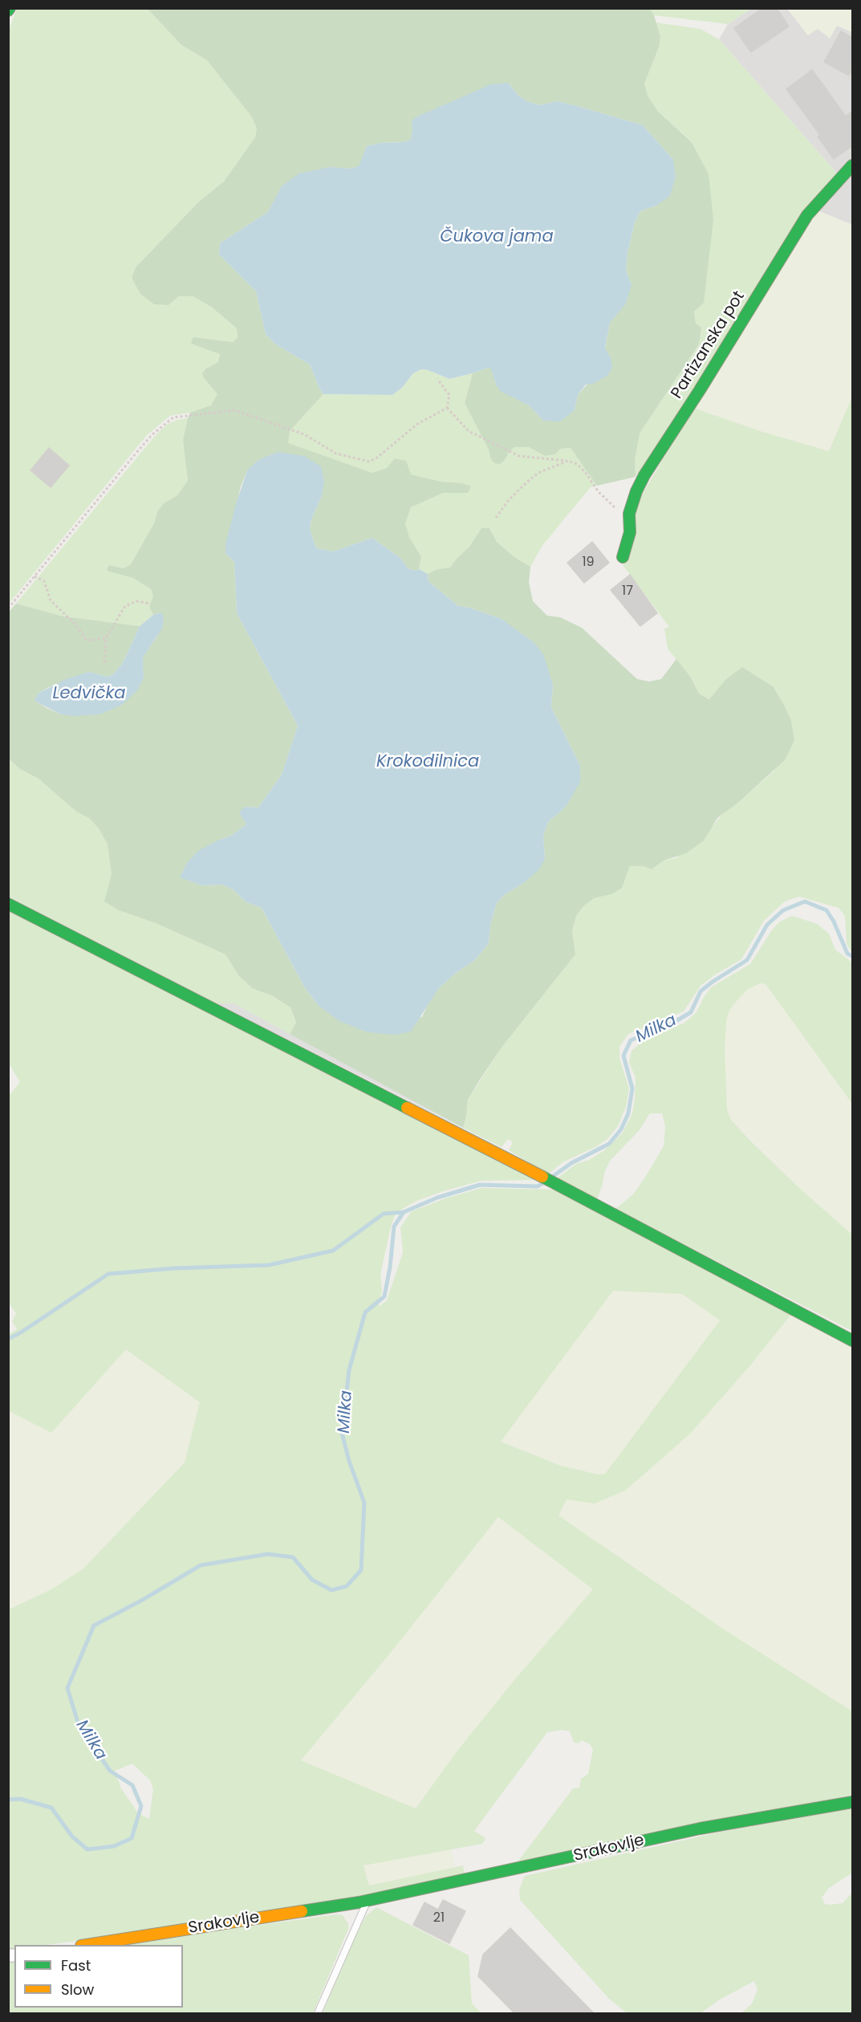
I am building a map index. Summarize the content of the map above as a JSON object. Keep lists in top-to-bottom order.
{
  "streets": {
    "street": ["Partizanska pot", "Srakovlje"]
  },
  "water": [
    "Čukova jama",
    "Ledvička",
    "Krokodilnica",
    "Milka"
  ],
  "house_numbers": ["19", "17", "21"],
  "legend": ["Fast", "Slow"]
}
